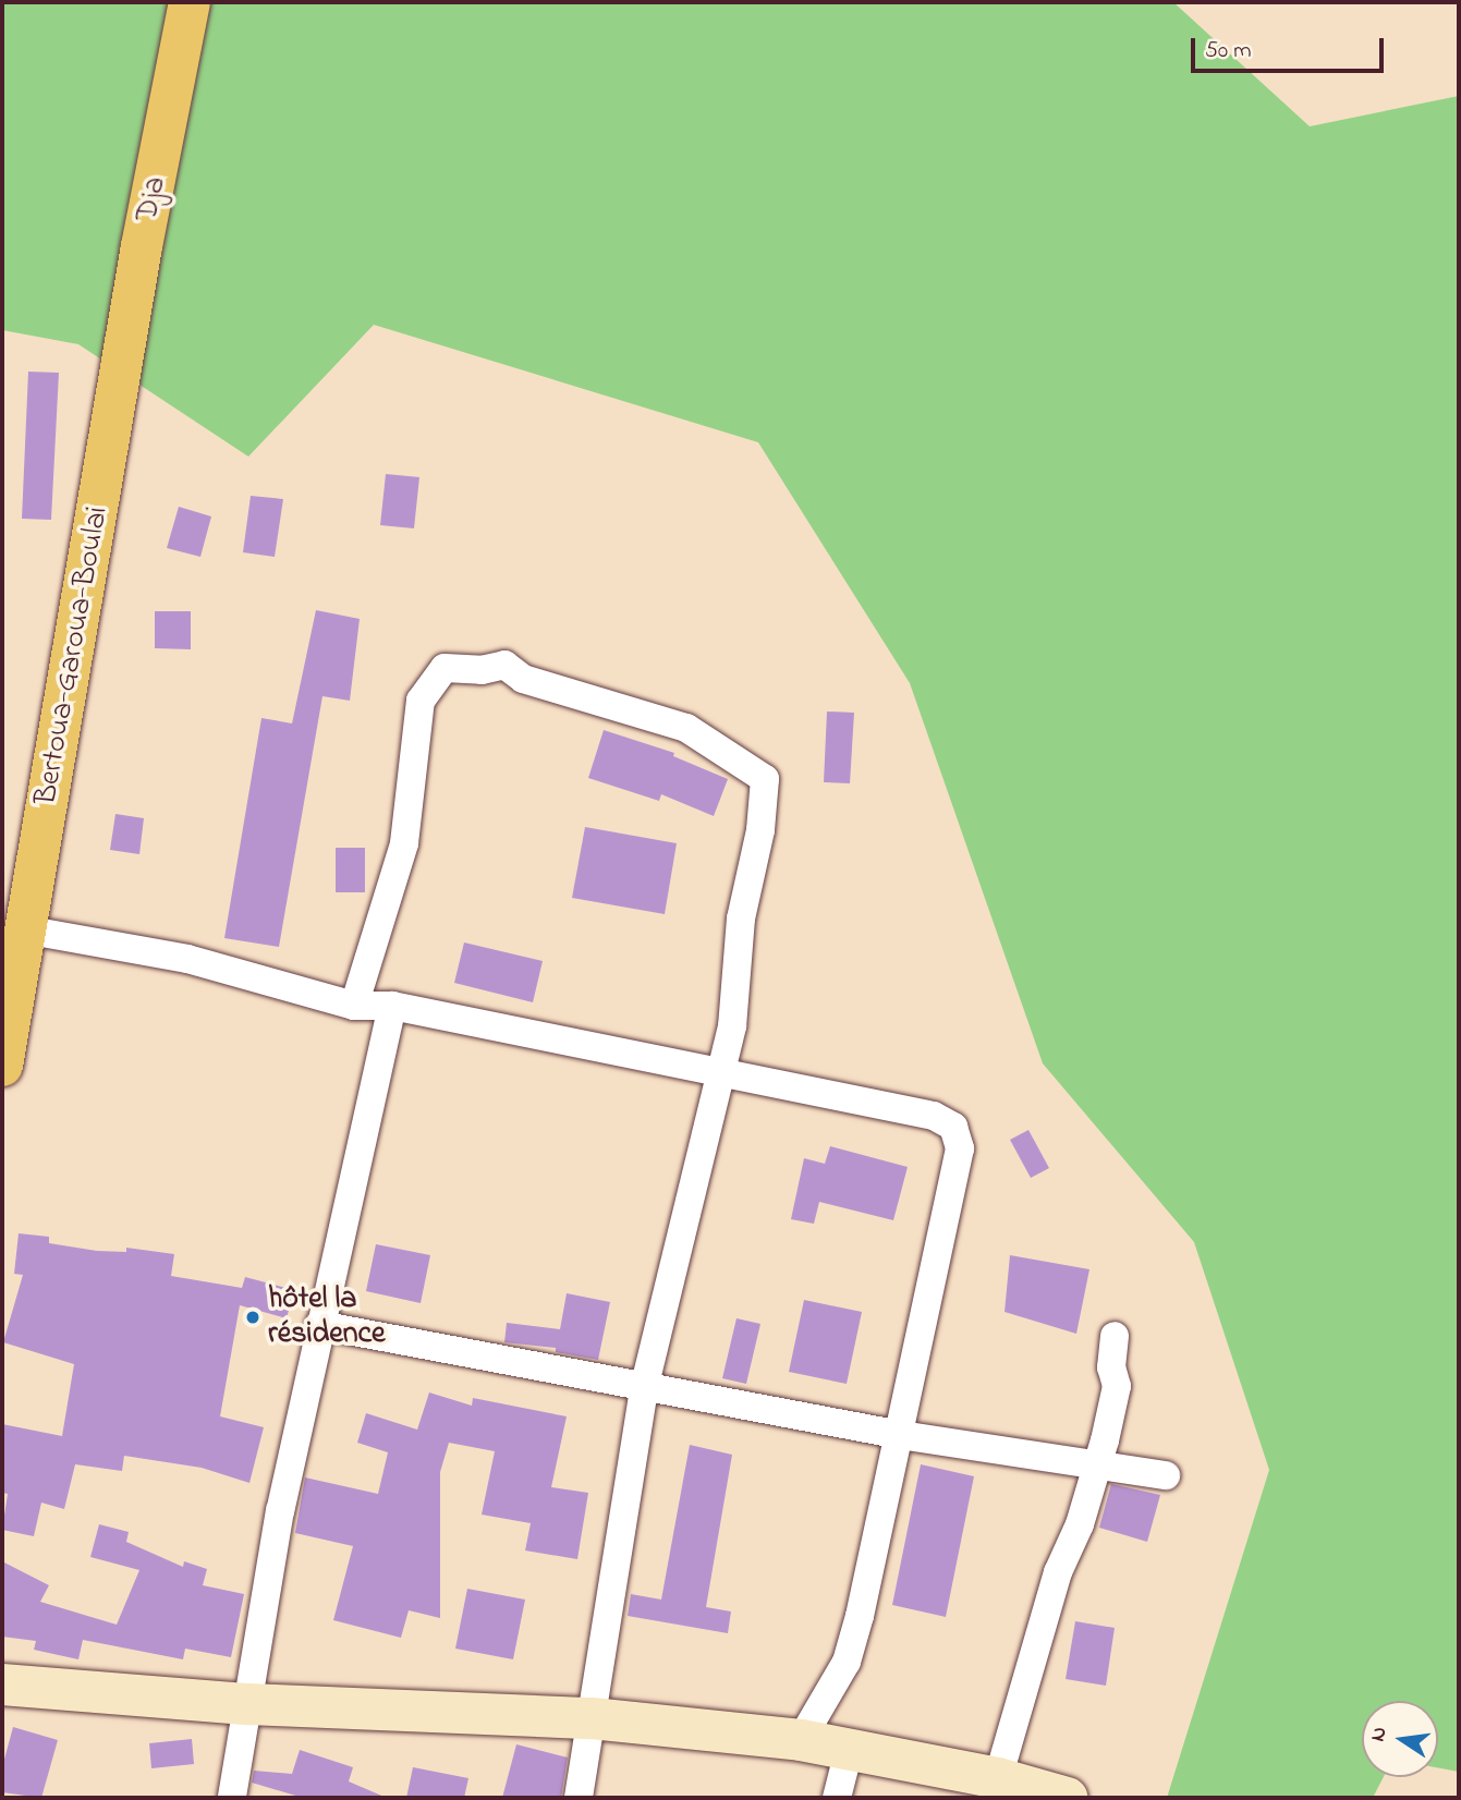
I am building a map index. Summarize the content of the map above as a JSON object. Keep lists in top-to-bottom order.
{
  "streets": {
    "highway": ["Dja", "Bertoua-Garoua-Boulai"]
  },
  "crossings": [
    ["Dja", "Bertoua-Garoua-Boulai"]
  ],
  "places": ["hôtel la résidence"],
  "scale_bar": "50 m",
  "north": "left"
}
